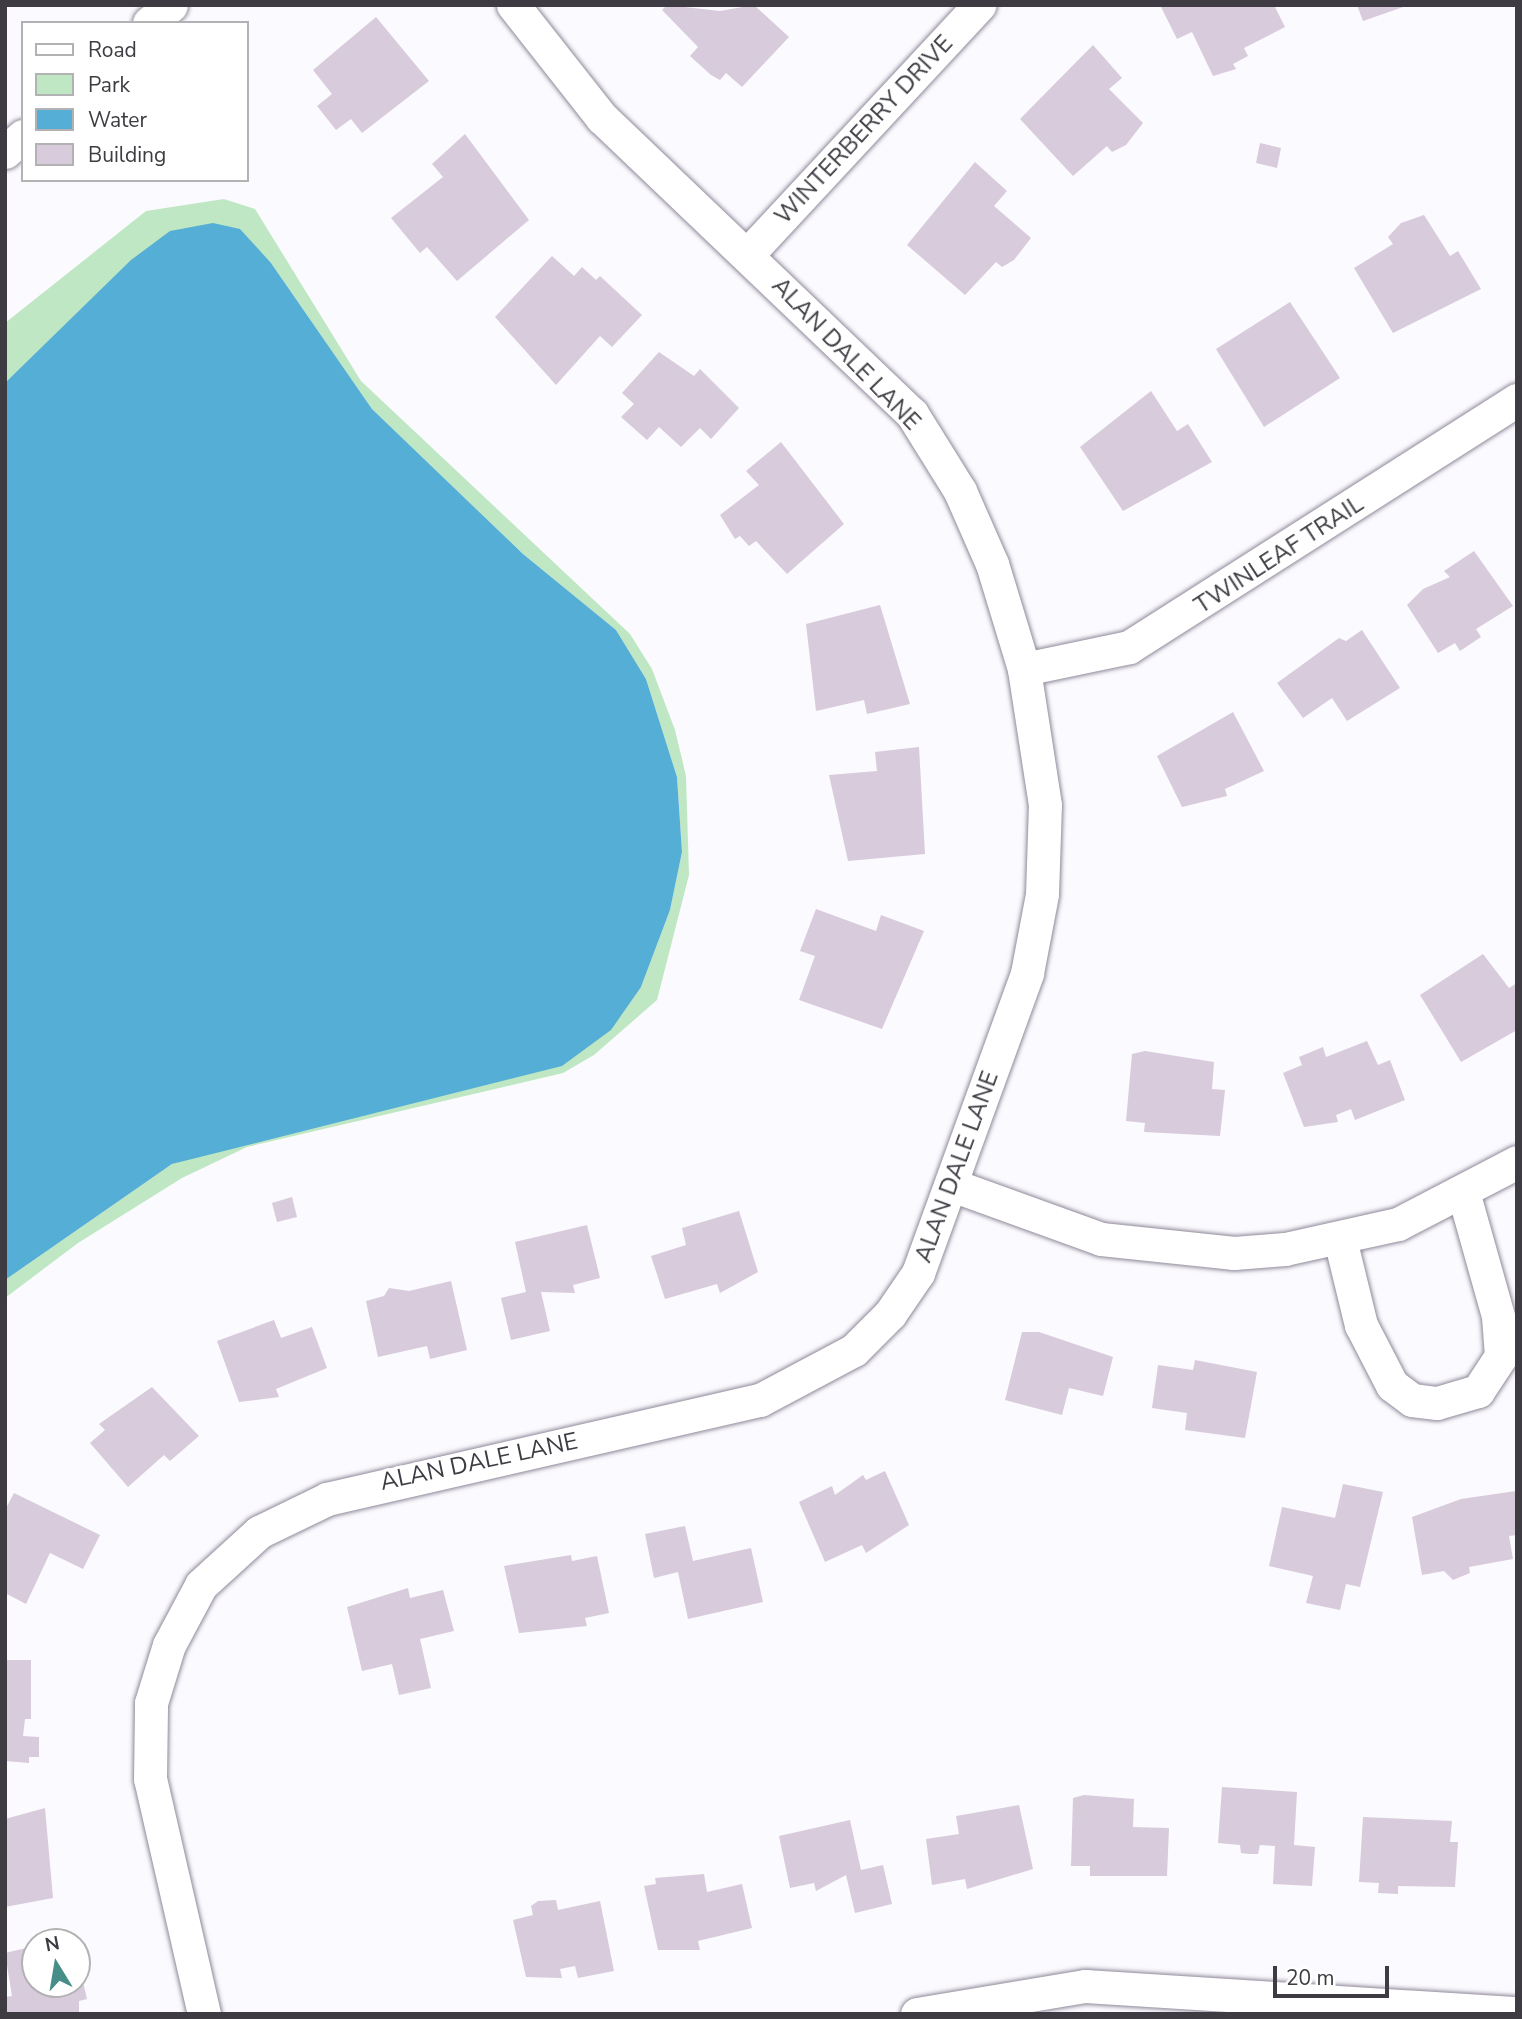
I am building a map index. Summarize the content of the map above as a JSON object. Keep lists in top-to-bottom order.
{
  "streets": {
    "street": ["WINTERBERRY DRIVE", "ALAN DALE LANE", "TWINLEAF TRAIL"]
  },
  "crossings": [
    ["WINTERBERRY DRIVE", "ALAN DALE LANE"],
    ["ALAN DALE LANE", "TWINLEAF TRAIL"]
  ],
  "legend": [
    "Road",
    "Park",
    "Water",
    "Building"
  ],
  "scale_bar": "20 m",
  "north": "top"
}
